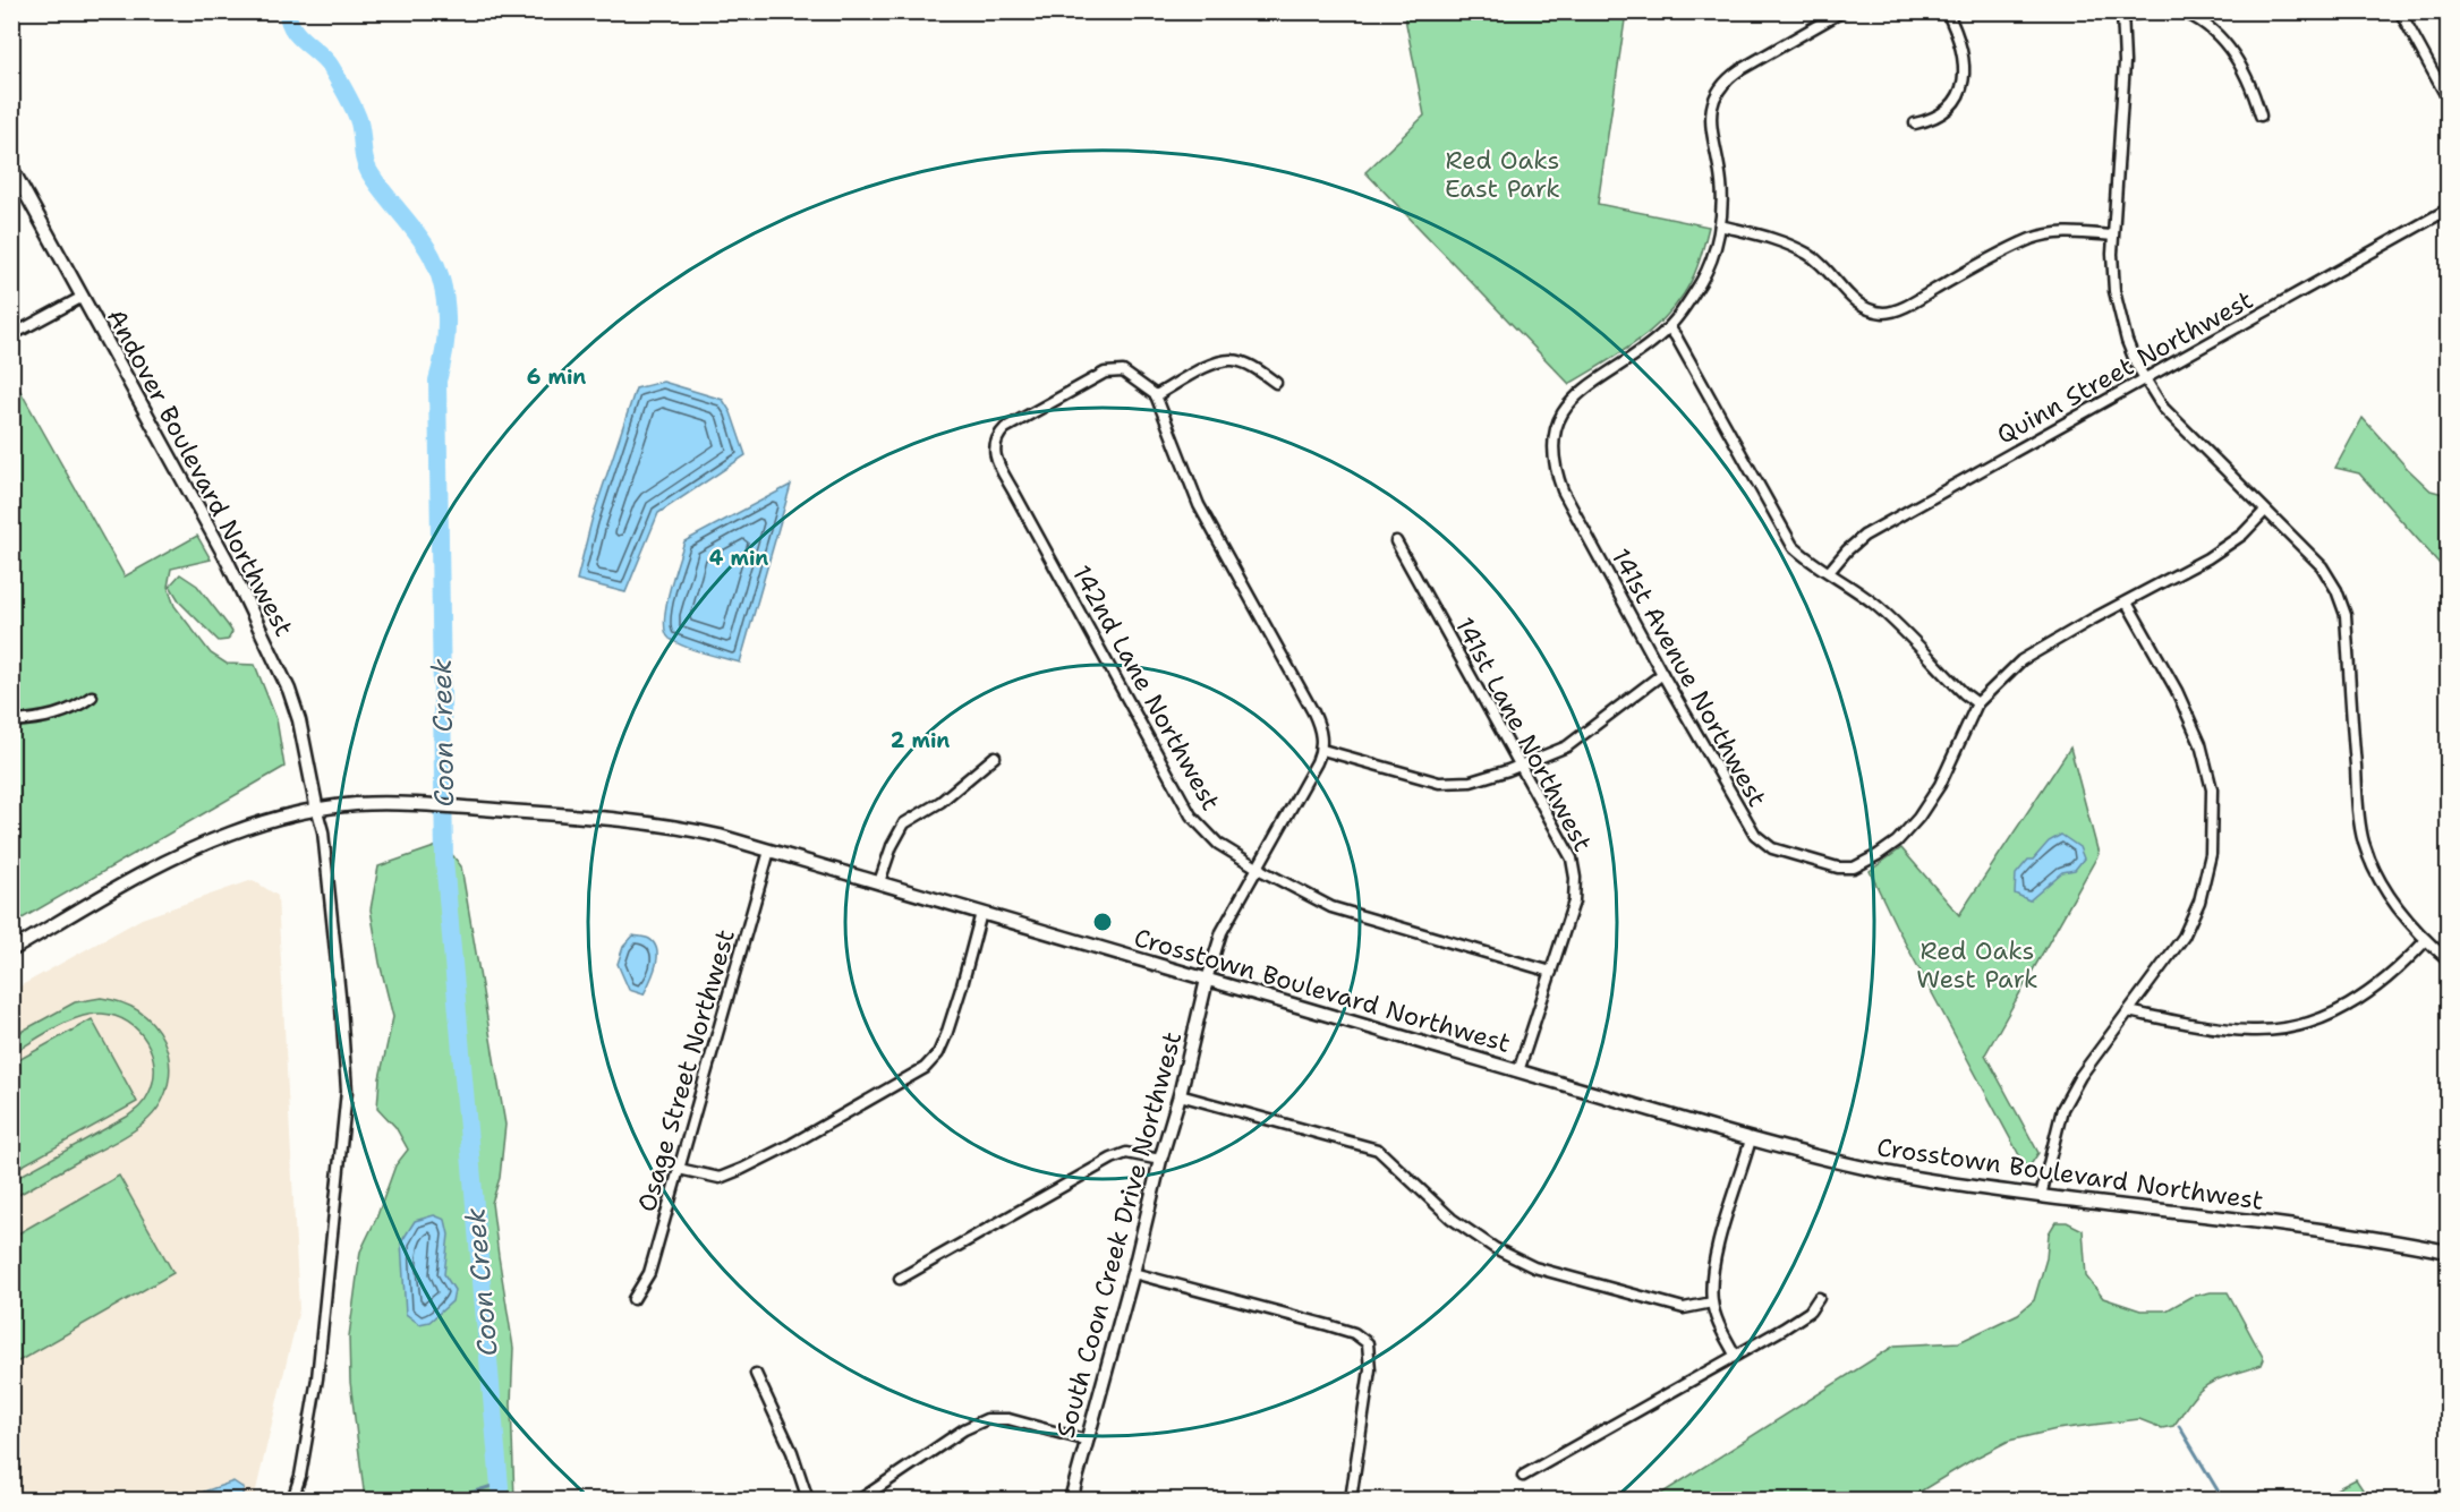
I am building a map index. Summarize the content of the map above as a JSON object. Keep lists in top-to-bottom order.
{
  "streets": {
    "street": [
      "Quinn Street Northwest",
      "Andover Boulevard Northwest",
      "141st Avenue Northwest",
      "142nd Lane Northwest",
      "141st Lane Northwest",
      "Crosstown Boulevard Northwest",
      "Osage Street Northwest",
      "South Coon Creek Drive Northwest"
    ]
  },
  "crossings": [
    ["Andover Boulevard Northwest", "Crosstown Boulevard Northwest"],
    ["142nd Lane Northwest", "141st Lane Northwest"],
    ["141st Lane Northwest", "Crosstown Boulevard Northwest"],
    ["Crosstown Boulevard Northwest", "Osage Street Northwest"],
    ["Crosstown Boulevard Northwest", "South Coon Creek Drive Northwest"]
  ],
  "water": ["Coon Creek"],
  "parks": ["Red Oaks East Park", "Red Oaks West Park"],
  "rings": ["6 min", "4 min", "2 min"]
}
